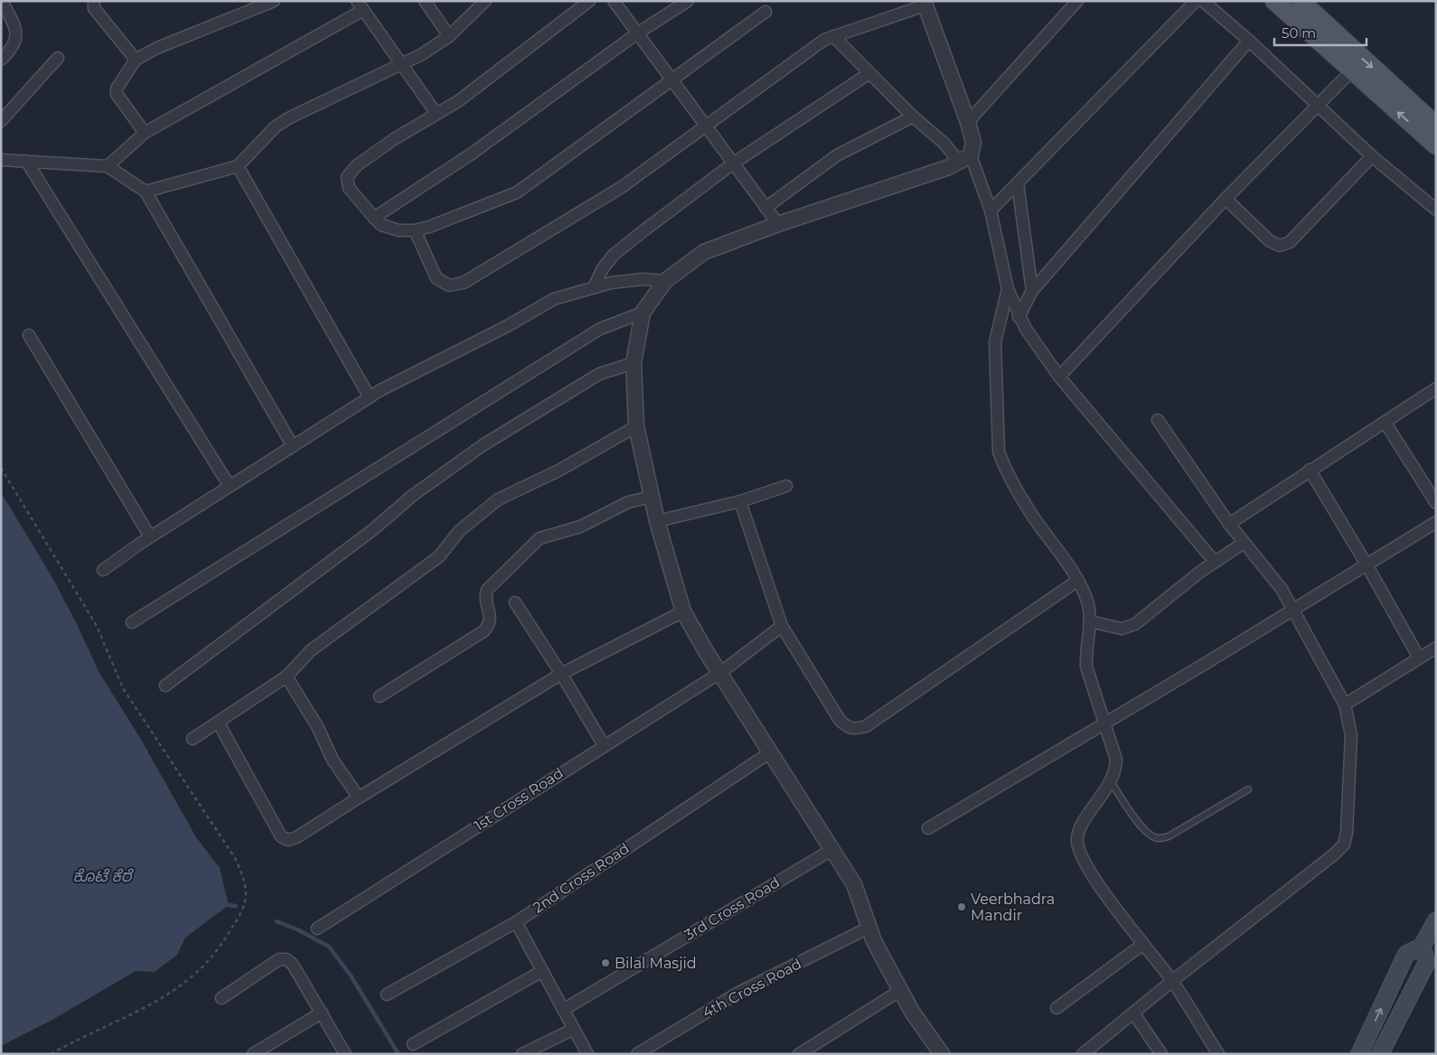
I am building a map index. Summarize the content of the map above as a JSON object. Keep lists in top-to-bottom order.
{
  "streets": {
    "street": [
      "1st Cross Road",
      "2nd Cross Road",
      "3rd Cross Road",
      "4th Cross Road"
    ]
  },
  "water": ["ಕೊಟೆ ಕೆರೆ"],
  "places": ["Veerbhadra Mandir", "Bilal Masjid"],
  "scale_bar": "50 m"
}
